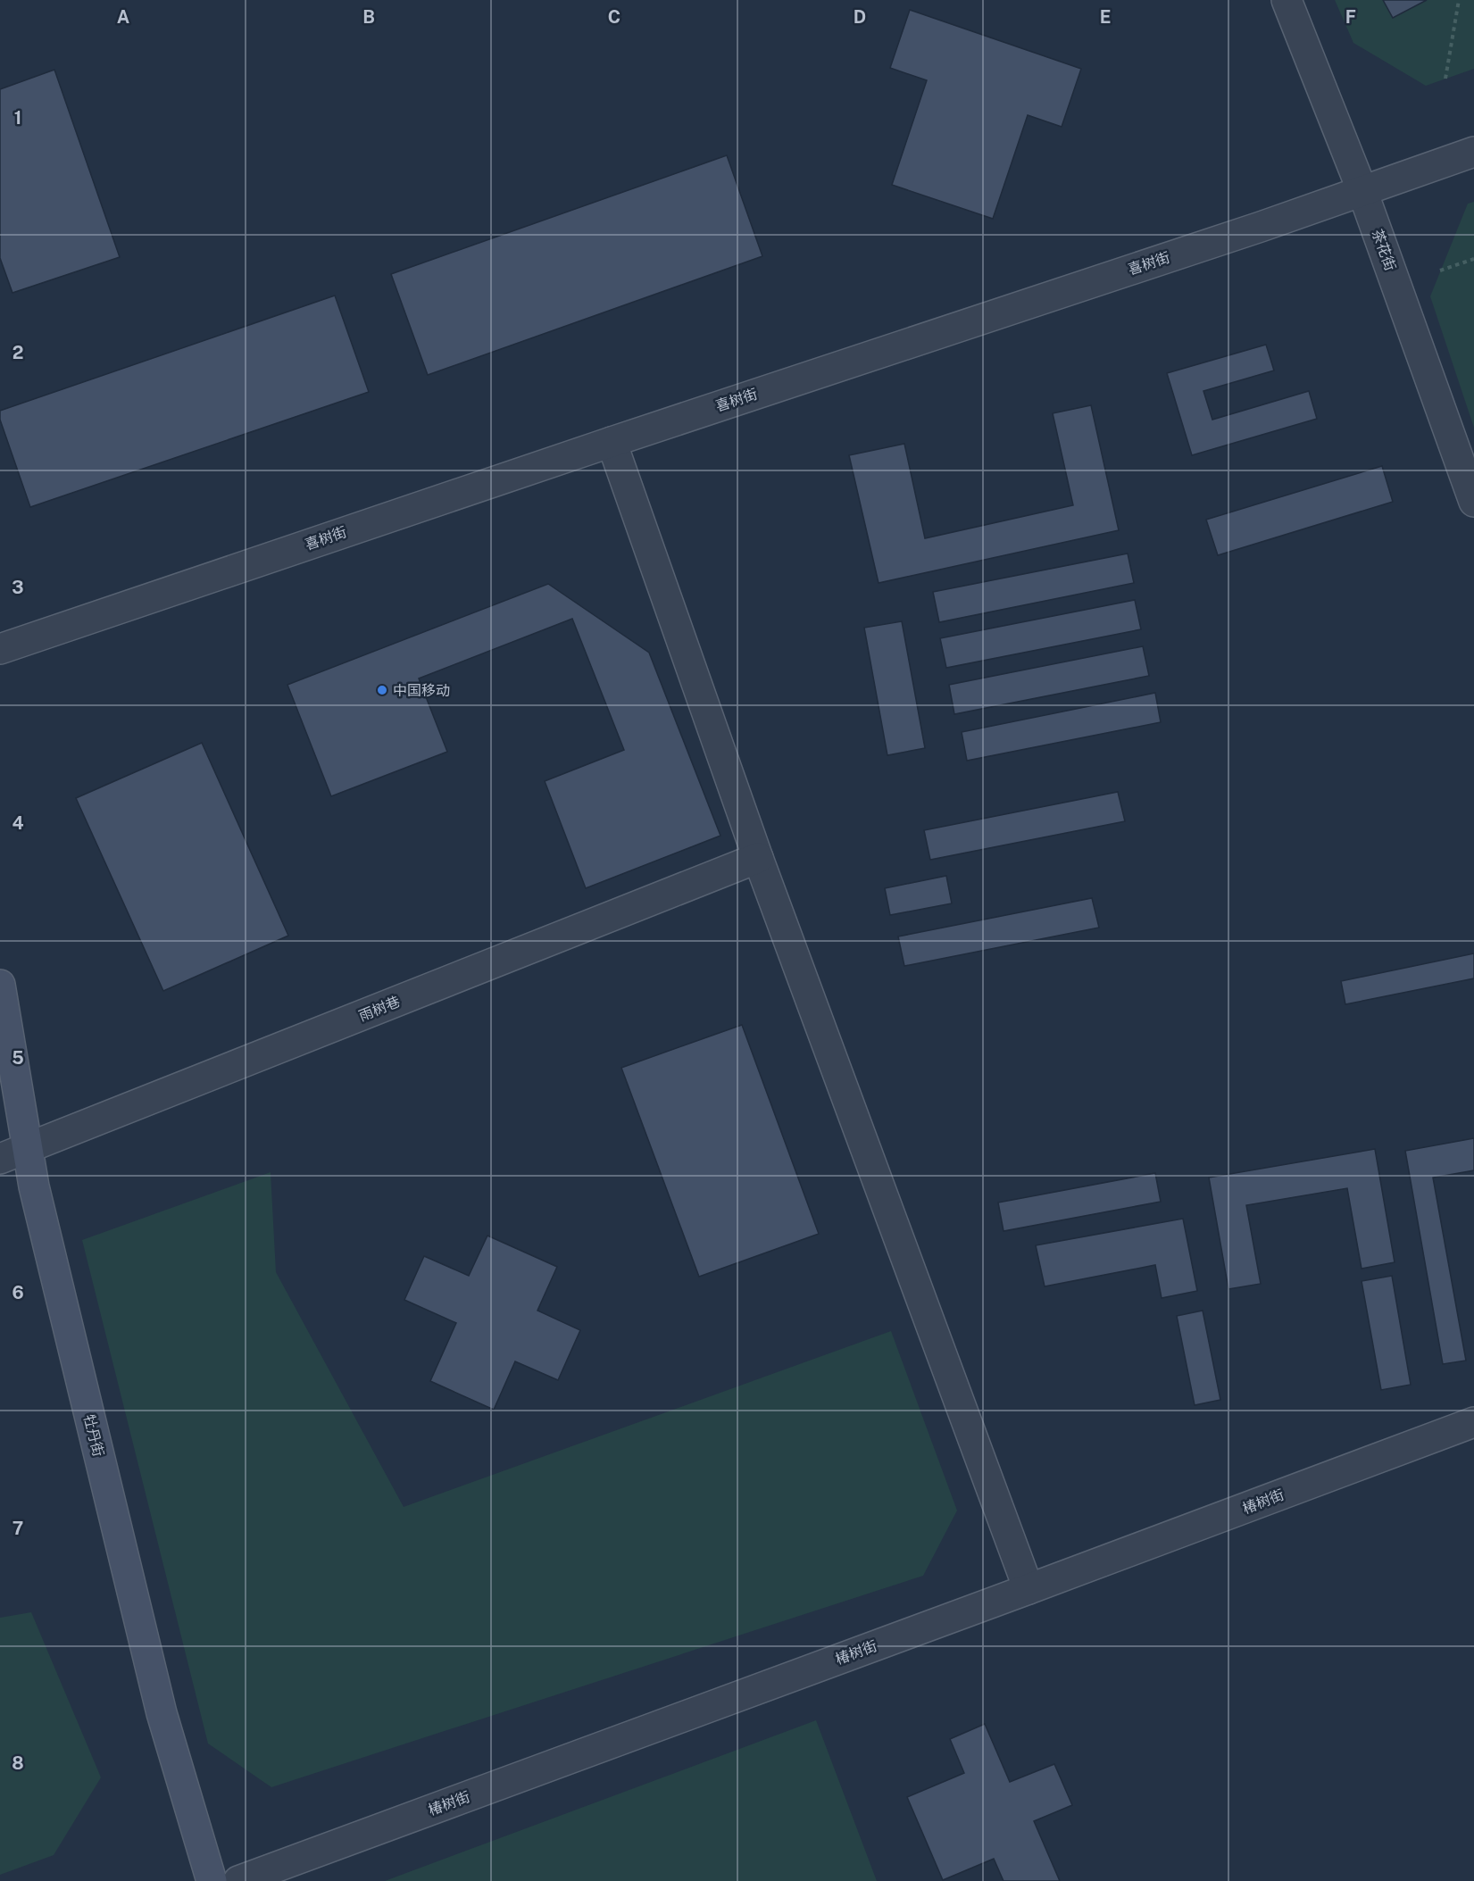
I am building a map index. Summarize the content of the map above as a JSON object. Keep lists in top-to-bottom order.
{
  "streets": {
    "street": [
      "茶花街",
      "喜树街",
      "雨树巷",
      "牡丹街",
      "椿树街"
    ]
  },
  "crossings": [
    ["茶花街", "喜树街"],
    ["雨树巷", "牡丹街"]
  ],
  "places": ["中国移动"],
  "grid": {
    "columns": [
      "A",
      "B",
      "C",
      "D",
      "E",
      "F"
    ],
    "rows": [
      "1",
      "2",
      "3",
      "4",
      "5",
      "6",
      "7",
      "8"
    ]
  }
}
